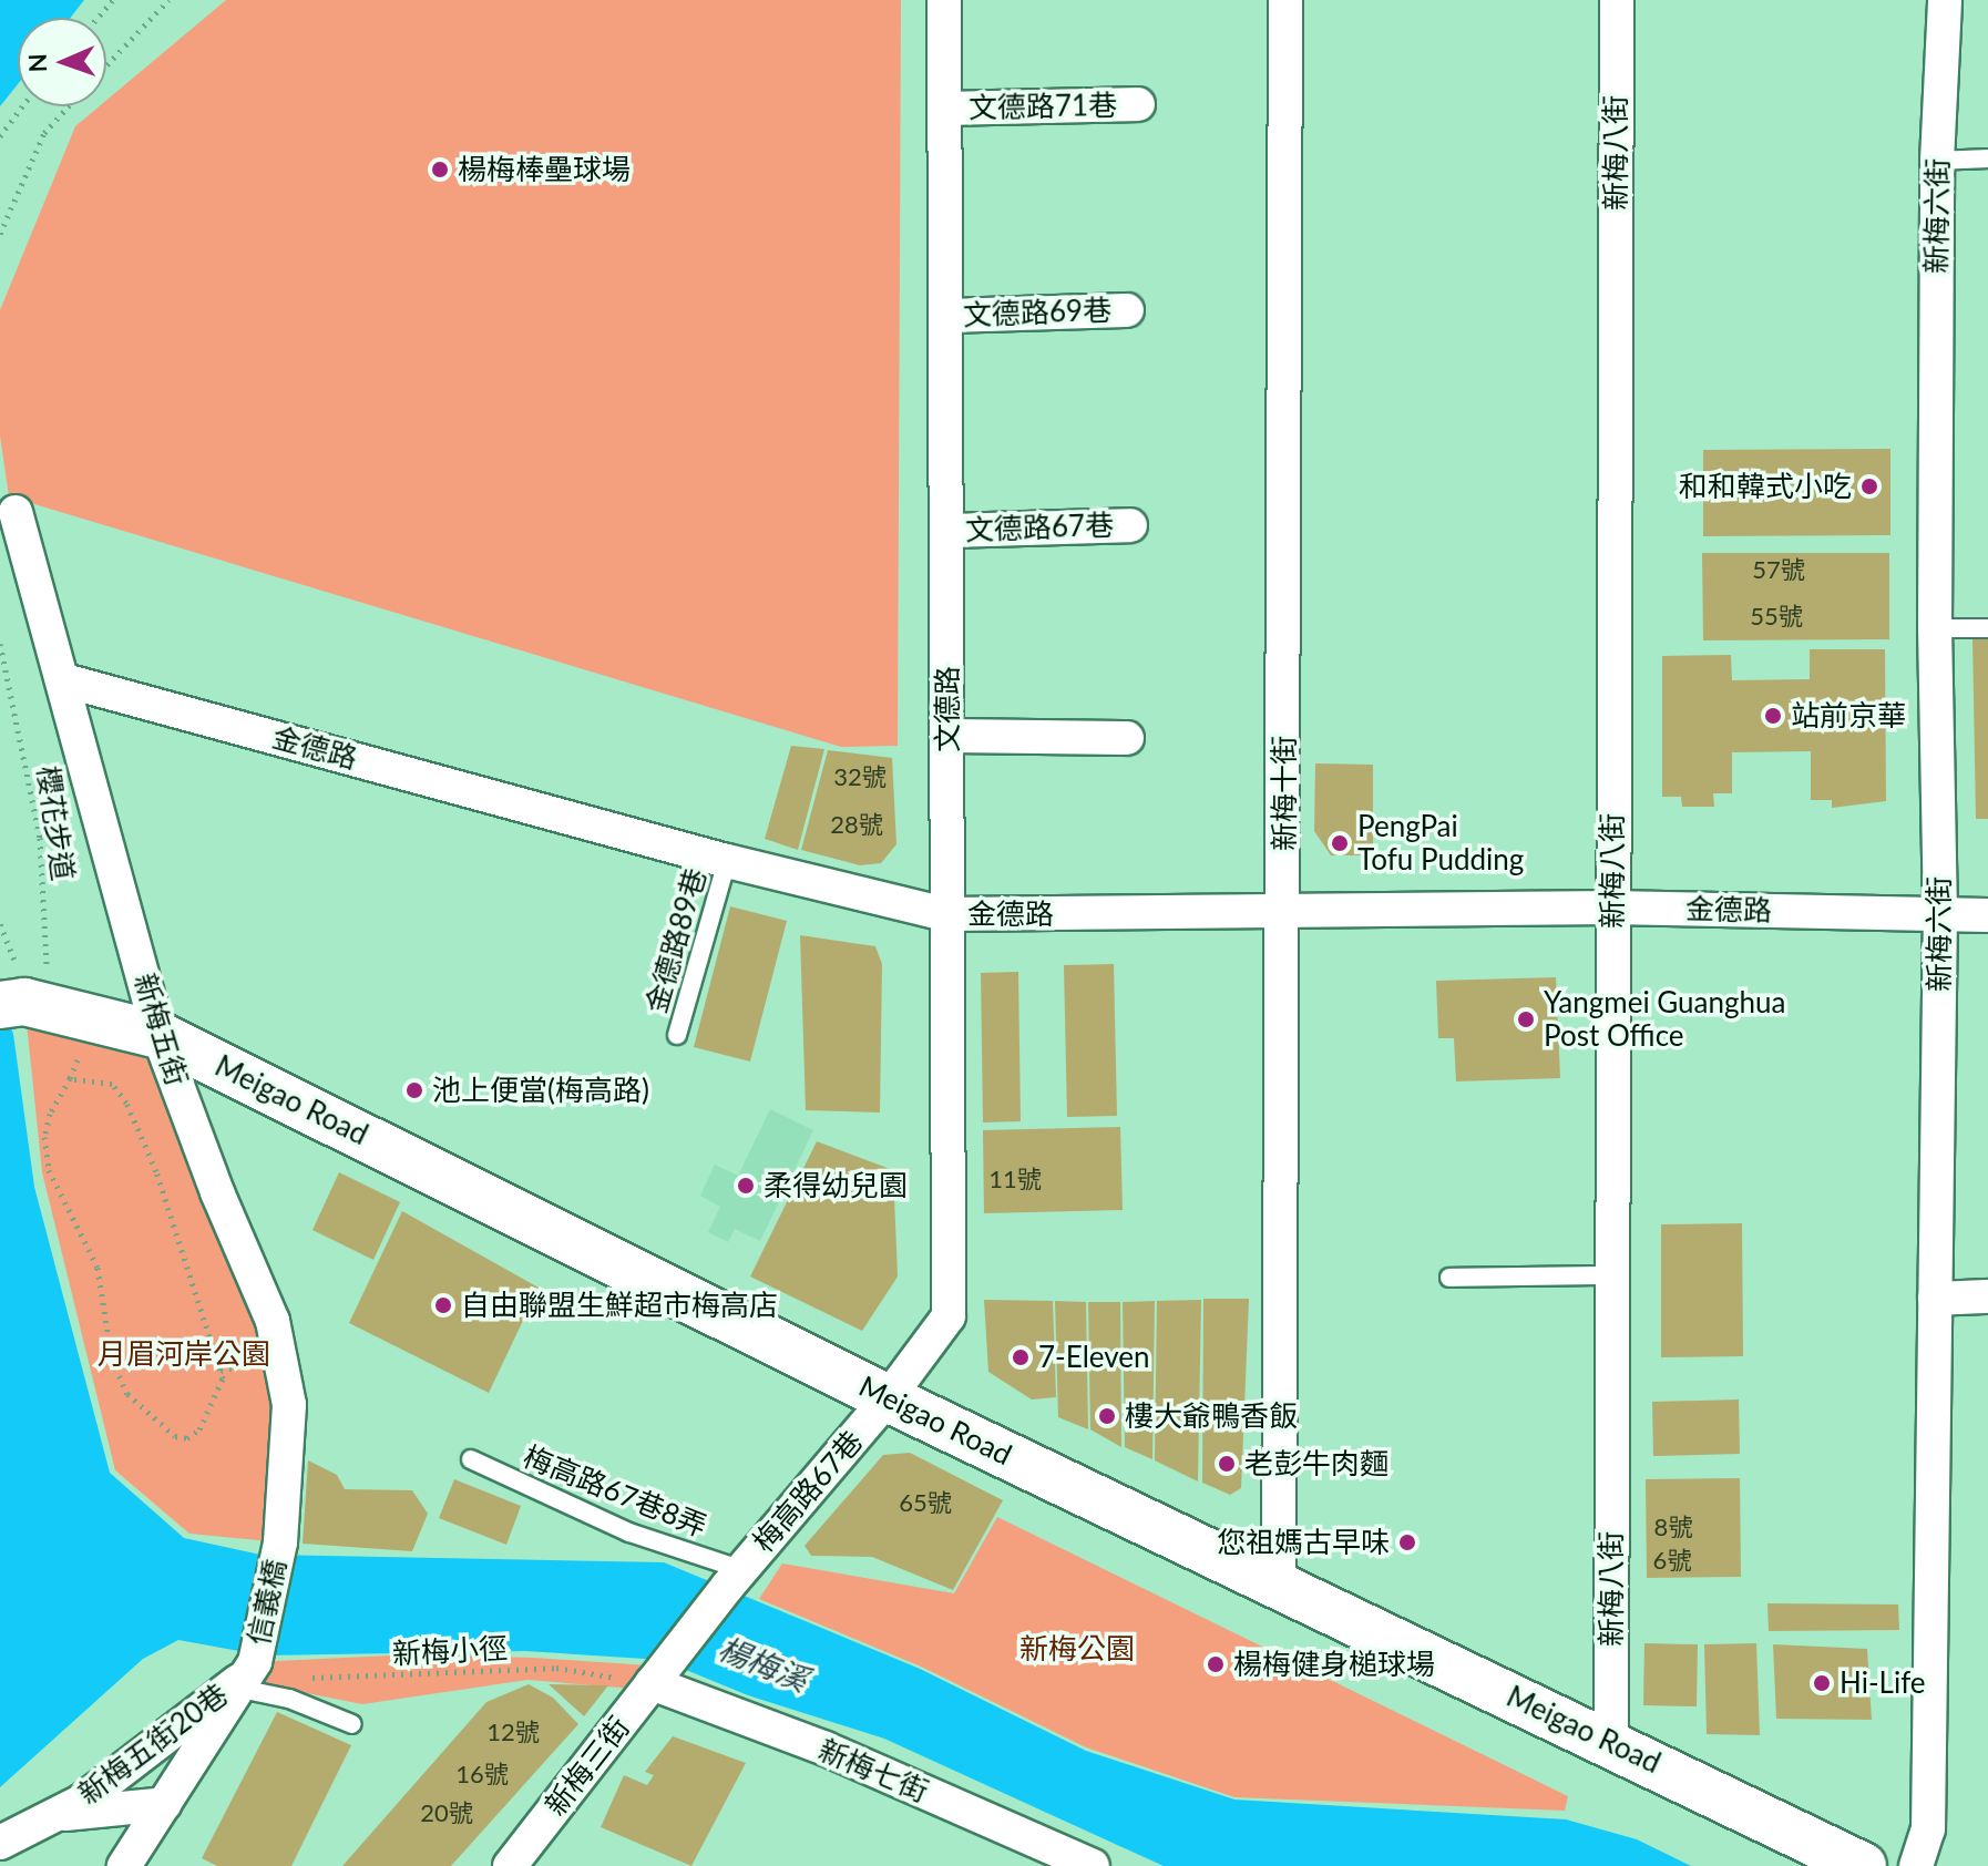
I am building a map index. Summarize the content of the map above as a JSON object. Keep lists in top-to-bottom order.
{
  "streets": {
    "street": [
      "文德路71巷",
      "新梅八街",
      "新梅六街",
      "文德路69巷",
      "文德路67巷",
      "文德路",
      "金德路",
      "新梅十街",
      "新梅五街",
      "Meigao Road",
      "梅高路67巷",
      "信義橋",
      "新梅五街20巷",
      "新梅三街",
      "新梅七街"
    ],
    "lane": ["金德路89巷", "梅高路67巷8弄"],
    "path": ["櫻花步道", "新梅小徑"]
  },
  "crossings": [
    ["文德路71巷", "文德路"],
    ["新梅八街", "金德路"],
    ["新梅八街", "Meigao Road"],
    ["新梅六街", "金德路"],
    ["文德路69巷", "文德路"],
    ["文德路67巷", "文德路"],
    ["文德路", "金德路"],
    ["文德路", "Meigao Road"],
    ["文德路", "梅高路67巷"],
    ["金德路", "新梅十街"],
    ["金德路", "金德路89巷"],
    ["金德路", "新梅五街"],
    ["新梅十街", "Meigao Road"],
    ["櫻花步道", "Meigao Road"],
    ["新梅五街", "Meigao Road"],
    ["新梅五街", "信義橋"],
    ["Meigao Road", "梅高路67巷"],
    ["梅高路67巷8弄", "梅高路67巷"],
    ["梅高路67巷", "新梅小徑"],
    ["梅高路67巷", "新梅三街"],
    ["梅高路67巷", "新梅七街"],
    ["信義橋", "新梅小徑"],
    ["信義橋", "新梅五街20巷"],
    ["新梅小徑", "新梅五街20巷"],
    ["新梅小徑", "新梅三街"],
    ["新梅小徑", "新梅七街"],
    ["新梅三街", "新梅七街"]
  ],
  "water": ["楊梅溪"],
  "parks": ["月眉河岸公園", "新梅公園"],
  "places": [
    "楊梅棒壘球場",
    "和和韓式小吃",
    "站前京華",
    "PengPai Tofu Pudding",
    "Yangmei Guanghua Post Office",
    "池上便當(梅高路)",
    "柔得幼兒園",
    "自由聯盟生鮮超市梅高店",
    "7-Eleven",
    "樓大爺鴨香飯",
    "老彭牛肉麵",
    "您祖媽古早味",
    "楊梅健身槌球場",
    "Hi-Life"
  ],
  "house_numbers": [
    "57號",
    "55號",
    "32號",
    "28號",
    "11號",
    "65號",
    "8號",
    "6號",
    "12號",
    "16號",
    "20號"
  ],
  "north": "left"
}
